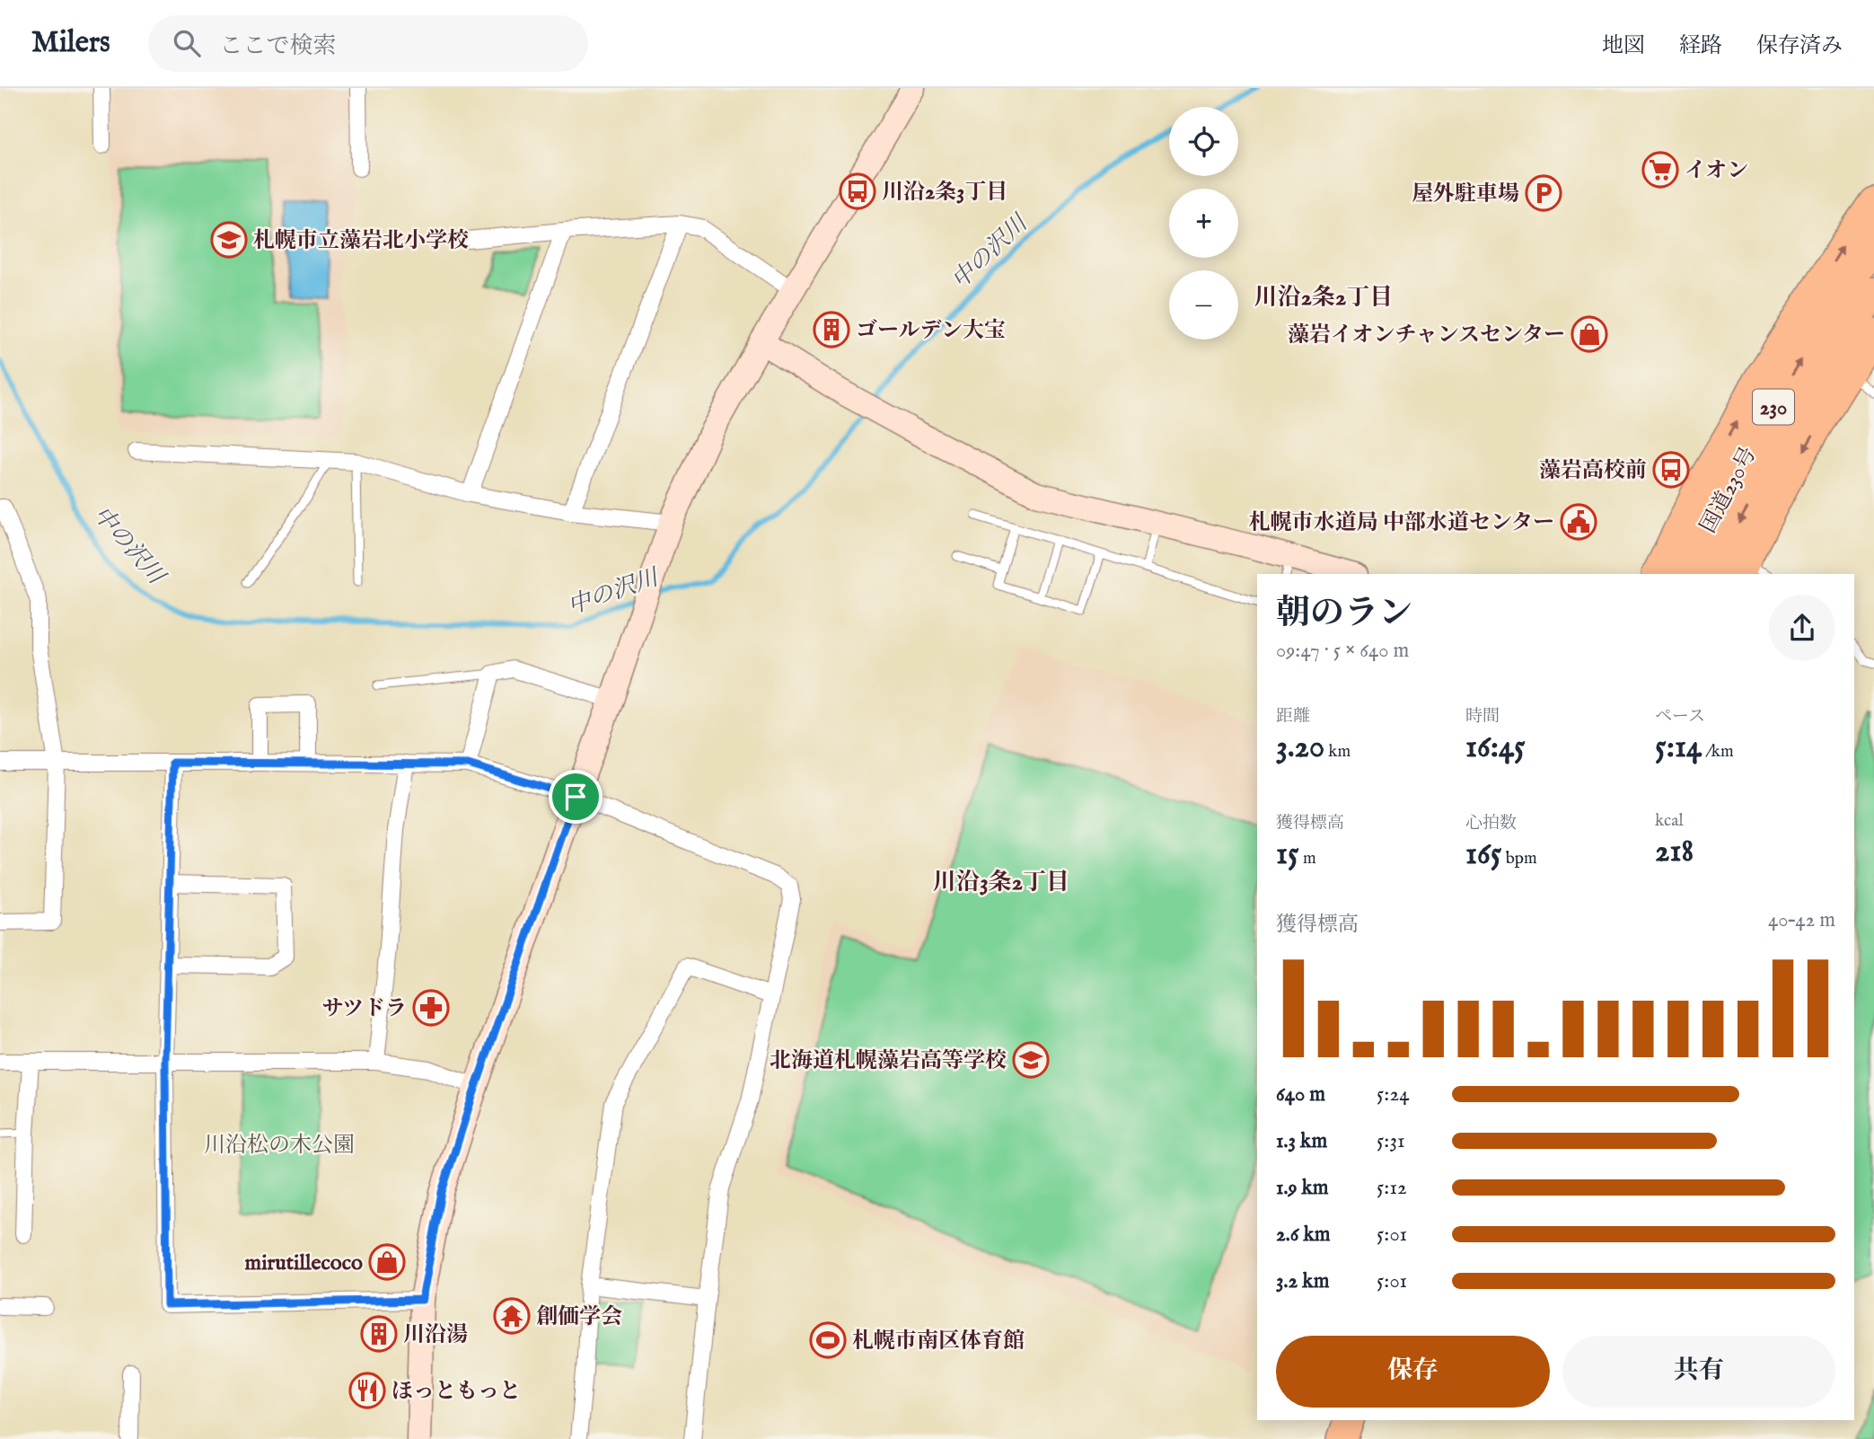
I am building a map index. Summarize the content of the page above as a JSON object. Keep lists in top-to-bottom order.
{
  "streets": {
    "highway": ["230", "国道230号"]
  },
  "districts": ["川沿2条2丁目", "川沿3条2丁目"],
  "water": ["中の沢川"],
  "parks": ["川沿松の木公園"],
  "places": {
    "supermarket": ["イオン"],
    "bus stop": ["川沿2条3丁目", "藻岩高校前"],
    "parking": ["屋外駐車場"],
    "school or university": ["札幌市立藻岩北小学校", "北海道札幌藻岩高等学校"],
    "building": ["ゴールデン大宝", "川沿湯"],
    "shop": ["藻岩イオンチャンスセンター", "mirutillecoco"],
    "public building": ["札幌市水道局 中部水道センター"],
    "pharmacy": ["サツドラ"],
    "temple": ["創価学会"],
    "sports": ["札幌市南区体育館"],
    "restaurant": ["ほっともっと"]
  },
  "page": {
    "header": "Milers",
    "search": "ここで検索",
    "nav": ["地図", "経路", "保存済み"],
    "map_buttons": ["+", "−"],
    "heading": ["朝のラン", "09:47 · 5 × 640 m"],
    "stats": [
      ["距離", "3.20 km"],
      ["時間", "16:45"],
      ["ペース", "5:14 /km"],
      ["獲得標高", "15 m"],
      ["心拍数", "165 bpm"],
      ["kcal", "218"]
    ],
    "chart": ["獲得標高", "40–42 m"],
    "list": [
      {
        "name": "640 m",
        "note": "5:24"
      },
      {
        "name": "1.3 km",
        "note": "5:31"
      },
      {
        "name": "1.9 km",
        "note": "5:12"
      },
      {
        "name": "2.6 km",
        "note": "5:01"
      },
      {
        "name": "3.2 km",
        "note": "5:01"
      }
    ],
    "buttons": ["保存", "共有"]
  }
}
